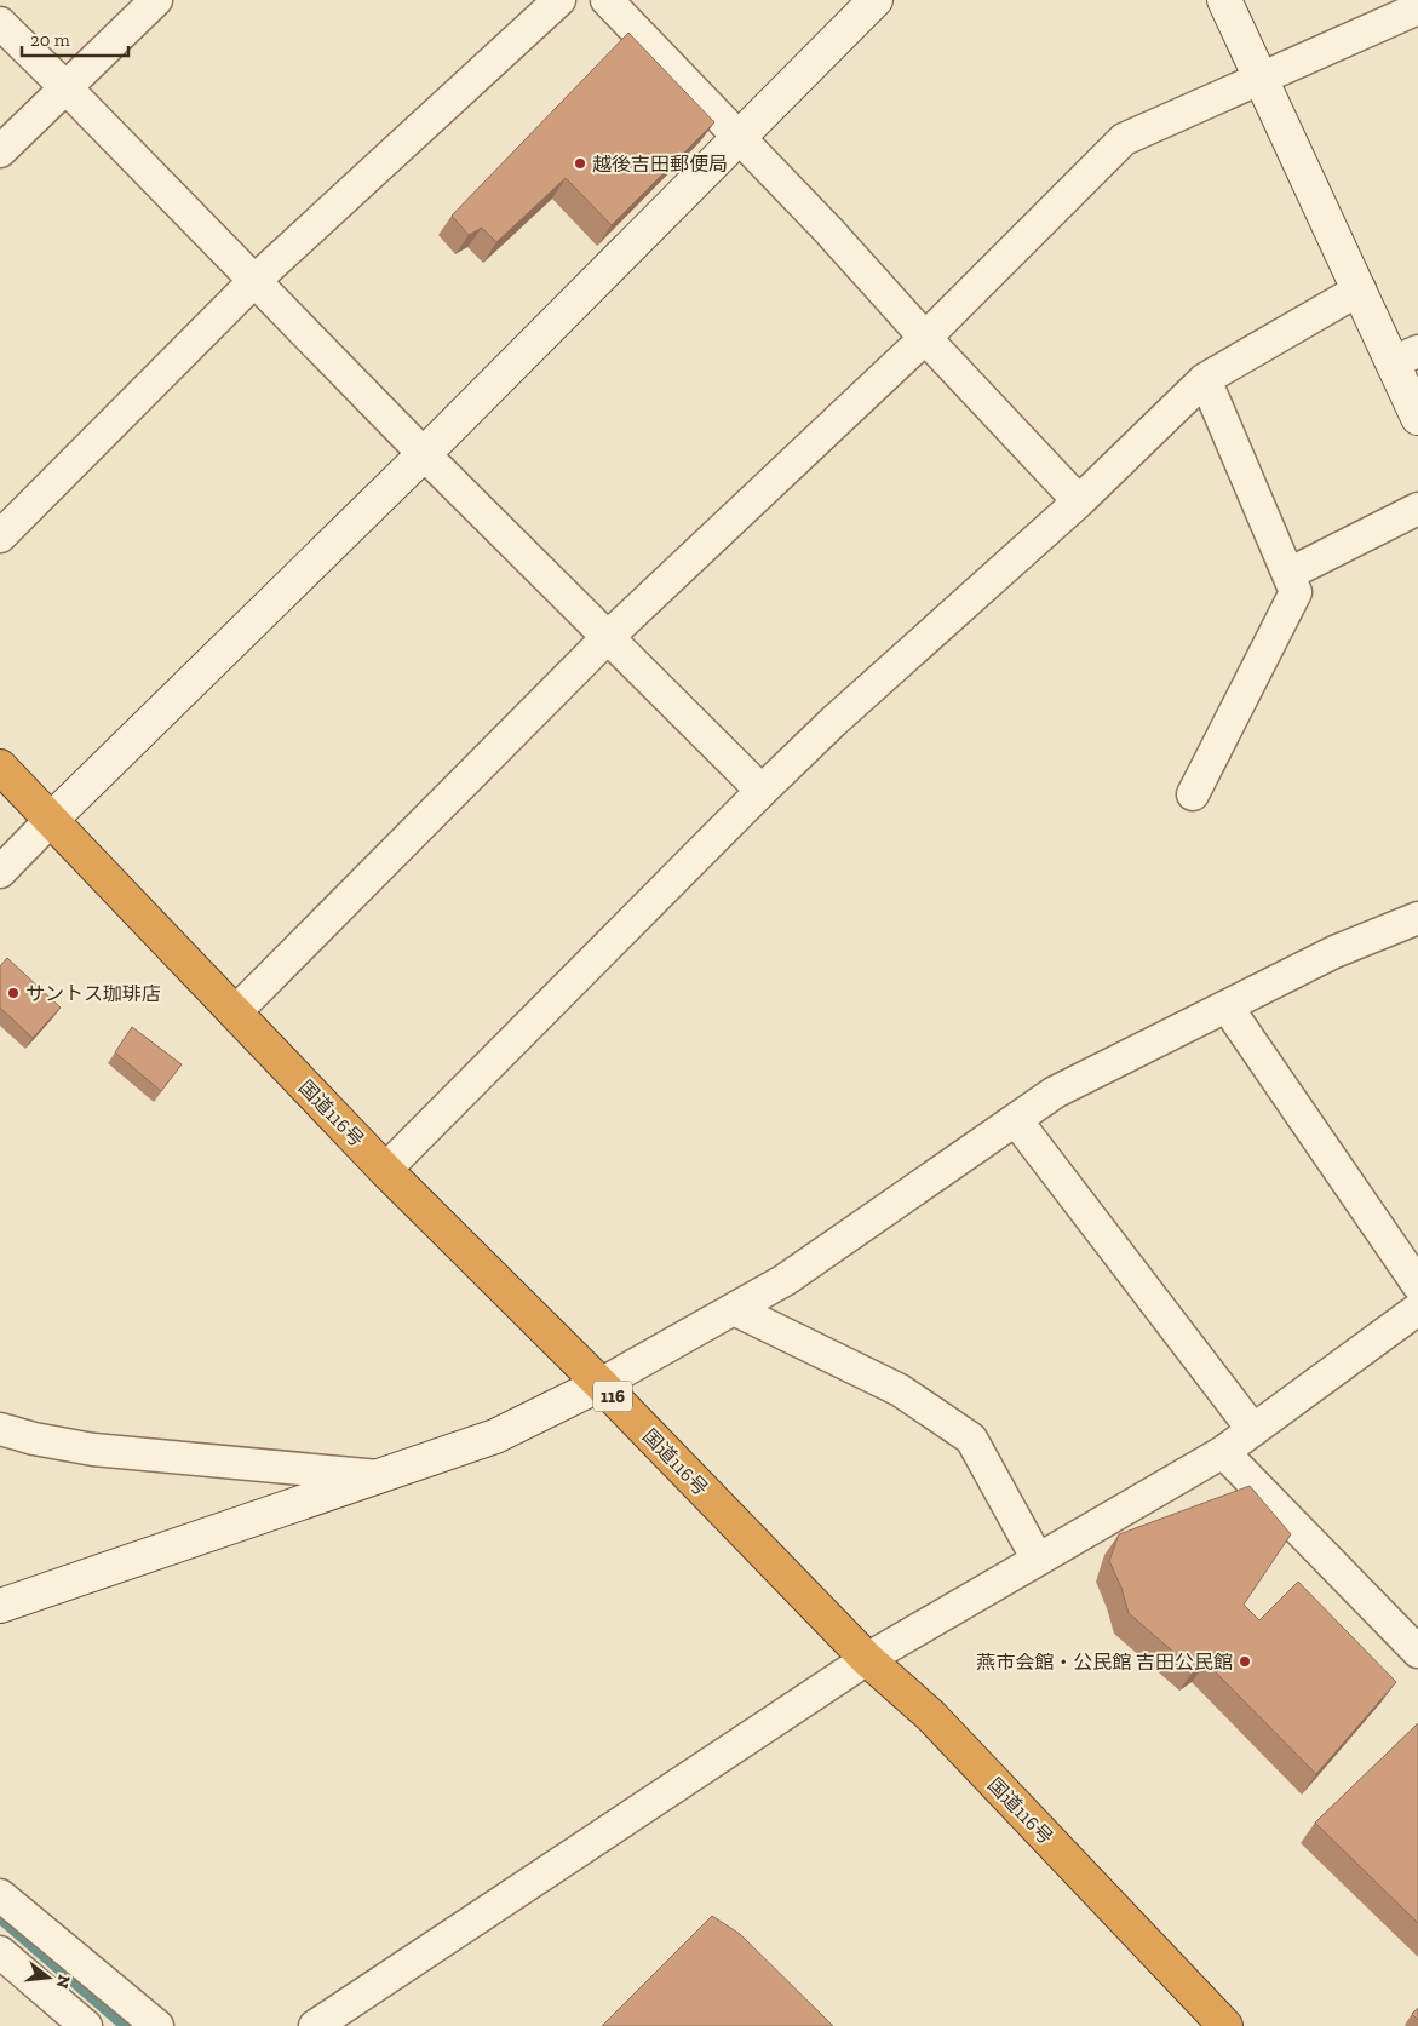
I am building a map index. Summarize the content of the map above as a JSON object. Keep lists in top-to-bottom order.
{
  "streets": {
    "highway": ["国道116号", "116"]
  },
  "places": ["越後吉田郵便局", "サントス珈琲店", "燕市会館・公民館 吉田公民館"],
  "scale_bar": "20 m",
  "north": "right"
}
